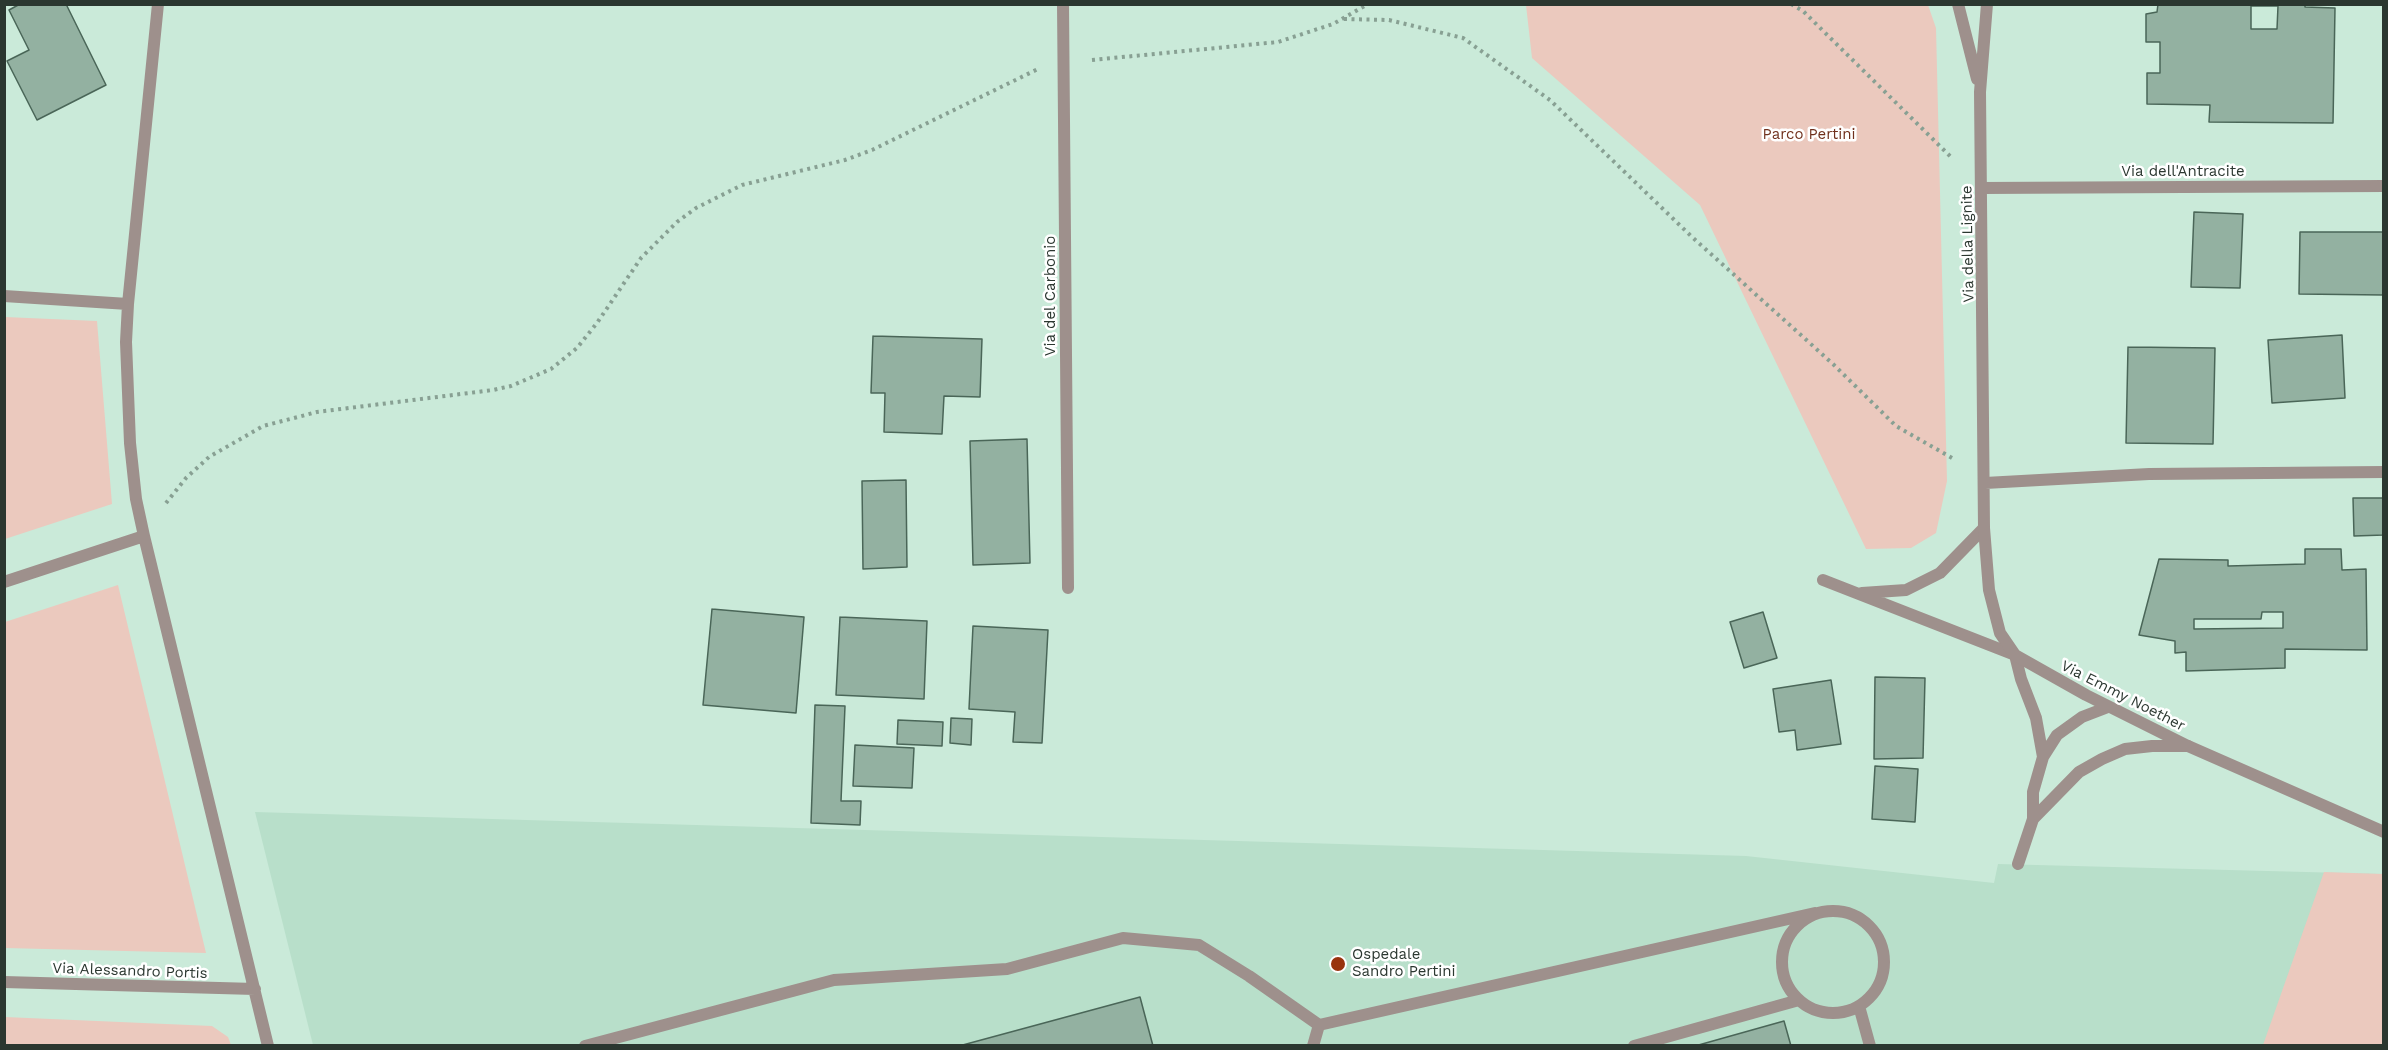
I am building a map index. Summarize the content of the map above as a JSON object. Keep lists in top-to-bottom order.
{
  "streets": {
    "street": [
      "Via dell'Antracite",
      "Via della Lignite",
      "Via del Carbonio",
      "Via Emmy Noether",
      "Via Alessandro Portis"
    ]
  },
  "crossings": [
    ["Via dell'Antracite", "Via della Lignite"],
    ["Via della Lignite", "Via Emmy Noether"]
  ],
  "parks": ["Parco Pertini"],
  "places": ["Ospedale Sandro Pertini"]
}
